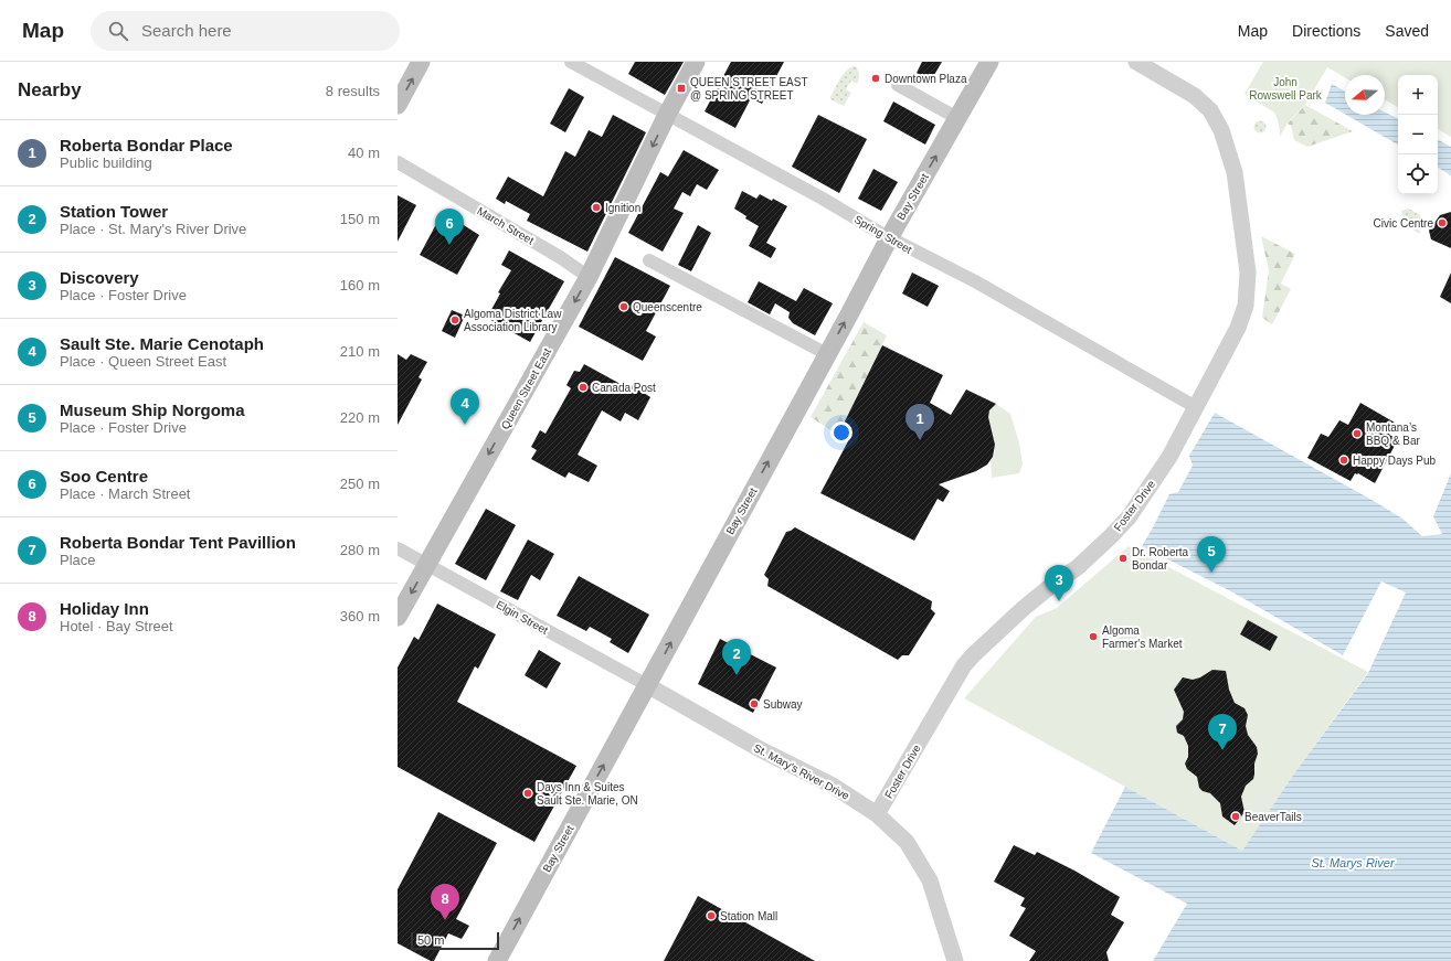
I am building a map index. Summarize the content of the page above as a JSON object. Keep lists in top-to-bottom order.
{
  "streets": {
    "main road": ["Bay Street", "Queen Street East"],
    "street": [
      "March Street",
      "Spring Street",
      "Foster Drive",
      "Elgin Street",
      "St. Mary's River Drive"
    ]
  },
  "crossings": [
    ["Bay Street", "Spring Street"],
    ["Bay Street", "Elgin Street"],
    ["Bay Street", "St. Mary's River Drive"],
    ["March Street", "Queen Street East"],
    ["Spring Street", "Queen Street East"],
    ["Spring Street", "Foster Drive"],
    ["Queen Street East", "Elgin Street"],
    ["Foster Drive", "St. Mary's River Drive"],
    ["Elgin Street", "St. Mary's River Drive"]
  ],
  "one_way": ["Bay Street", "Queen Street East"],
  "water": ["St. Marys River"],
  "parks": ["John Rowswell Park"],
  "places": {
    "other": [
      "Downtown Plaza",
      "Ignition",
      "Civic Centre",
      "Queenscentre",
      "Algoma District Law Association Library",
      "Canada Post",
      "Montana’s BBQ & Bar",
      "Happy Days Pub",
      "Dr. Roberta Bondar",
      "Algoma Farmer's Market",
      "Subway",
      "Days Inn & Suites Sault Ste. Marie, ON",
      "BeaverTails",
      "Station Mall"
    ],
    "transit": ["QUEEN STREET EAST @ SPRING STREET"]
  },
  "scale_bar": "50 m",
  "north": "left",
  "page": {
    "header": "Map",
    "search": "Search here",
    "nav": ["Map", "Directions", "Saved"],
    "heading": ["Nearby", "8 results"],
    "map_buttons": ["+", "−"],
    "list": [
      {
        "mark": "1",
        "name": "Roberta Bondar Place",
        "note": "Public building",
        "value": "40 m"
      },
      {
        "mark": "2",
        "name": "Station Tower",
        "note": "Place · St. Mary's River Drive",
        "value": "150 m"
      },
      {
        "mark": "3",
        "name": "Discovery",
        "note": "Place · Foster Drive",
        "value": "160 m"
      },
      {
        "mark": "4",
        "name": "Sault Ste. Marie Cenotaph",
        "note": "Place · Queen Street East",
        "value": "210 m"
      },
      {
        "mark": "5",
        "name": "Museum Ship Norgoma",
        "note": "Place · Foster Drive",
        "value": "220 m"
      },
      {
        "mark": "6",
        "name": "Soo Centre",
        "note": "Place · March Street",
        "value": "250 m"
      },
      {
        "mark": "7",
        "name": "Roberta Bondar Tent Pavillion",
        "note": "Place",
        "value": "280 m"
      },
      {
        "mark": "8",
        "name": "Holiday Inn",
        "note": "Hotel · Bay Street",
        "value": "360 m"
      }
    ],
    "pins": [
      "6",
      "4",
      "1",
      "5",
      "3",
      "2",
      "7",
      "8"
    ],
    "scale": "50 m"
  }
}
